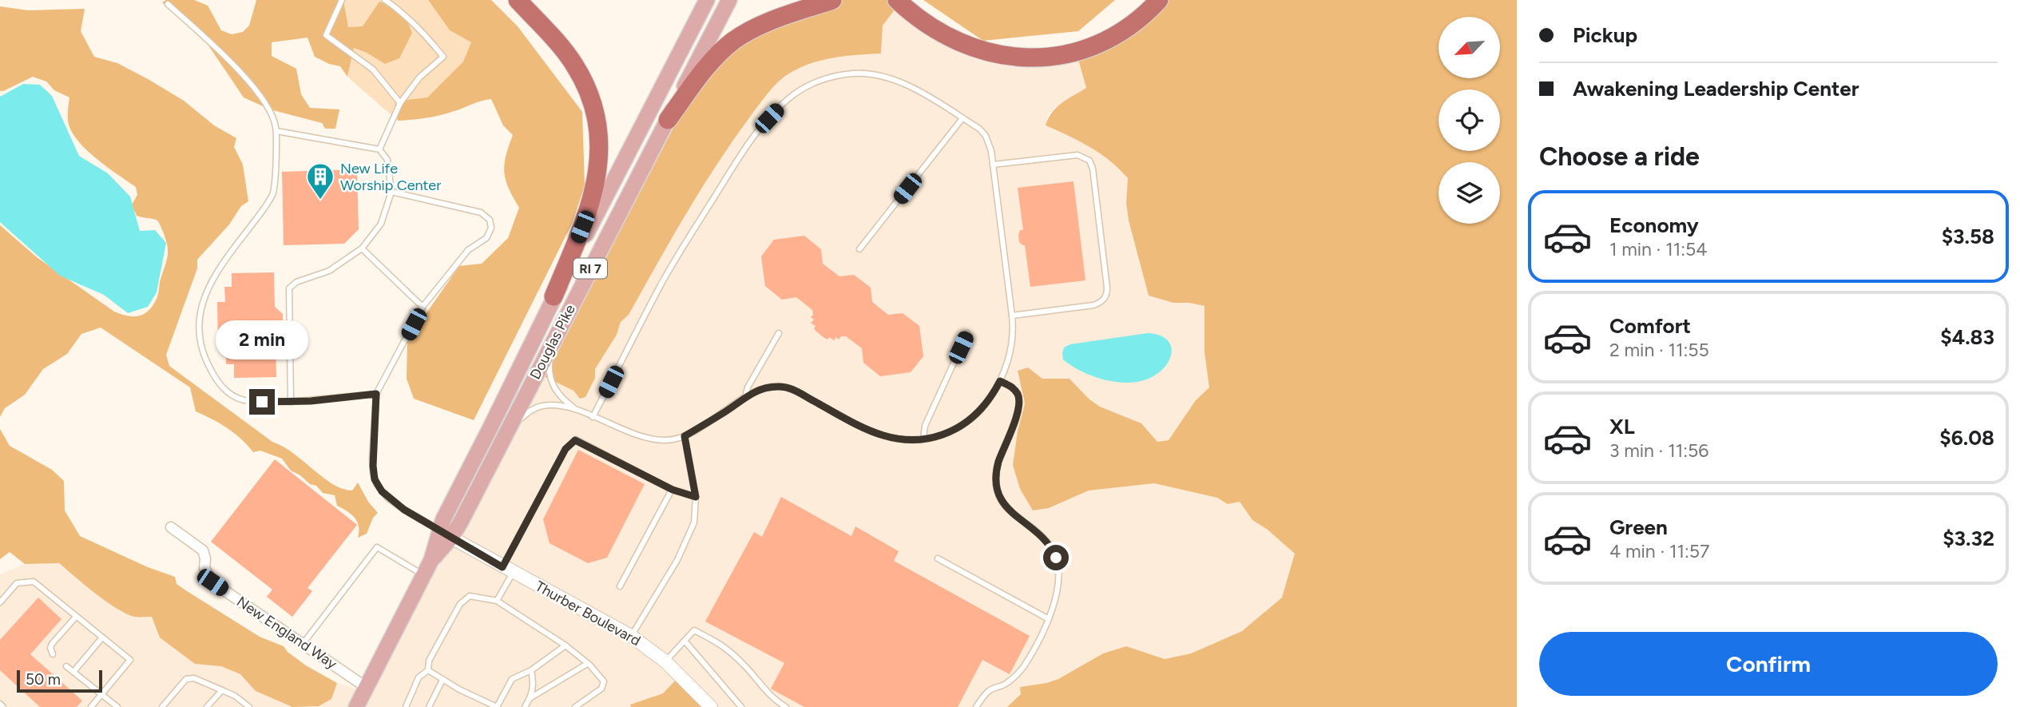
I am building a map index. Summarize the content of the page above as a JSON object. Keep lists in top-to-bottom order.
{
  "streets": {
    "main road": ["RI 7", "Douglas Pike"],
    "street": ["Thurber Boulevard", "New England Way"]
  },
  "crossings": [
    ["Douglas Pike", "Thurber Boulevard"],
    ["Douglas Pike", "New England Way"]
  ],
  "places": {
    "building": ["New Life Worship Center"]
  },
  "scale_bar": "50 m",
  "north": "bottom left",
  "page": {
    "banner": ["Pickup", "Awakening Leadership Center"],
    "heading": "Choose a ride",
    "list": [
      {
        "name": "Economy",
        "note": "1 min · 11:54",
        "value": "$3.58"
      },
      {
        "name": "Comfort",
        "note": "2 min · 11:55",
        "value": "$4.83"
      },
      {
        "name": "XL",
        "note": "3 min · 11:56",
        "value": "$6.08"
      },
      {
        "name": "Green",
        "note": "4 min · 11:57",
        "value": "$3.32"
      }
    ],
    "bubble": "2 min",
    "buttons": "Confirm",
    "scale": "50 m"
  }
}
